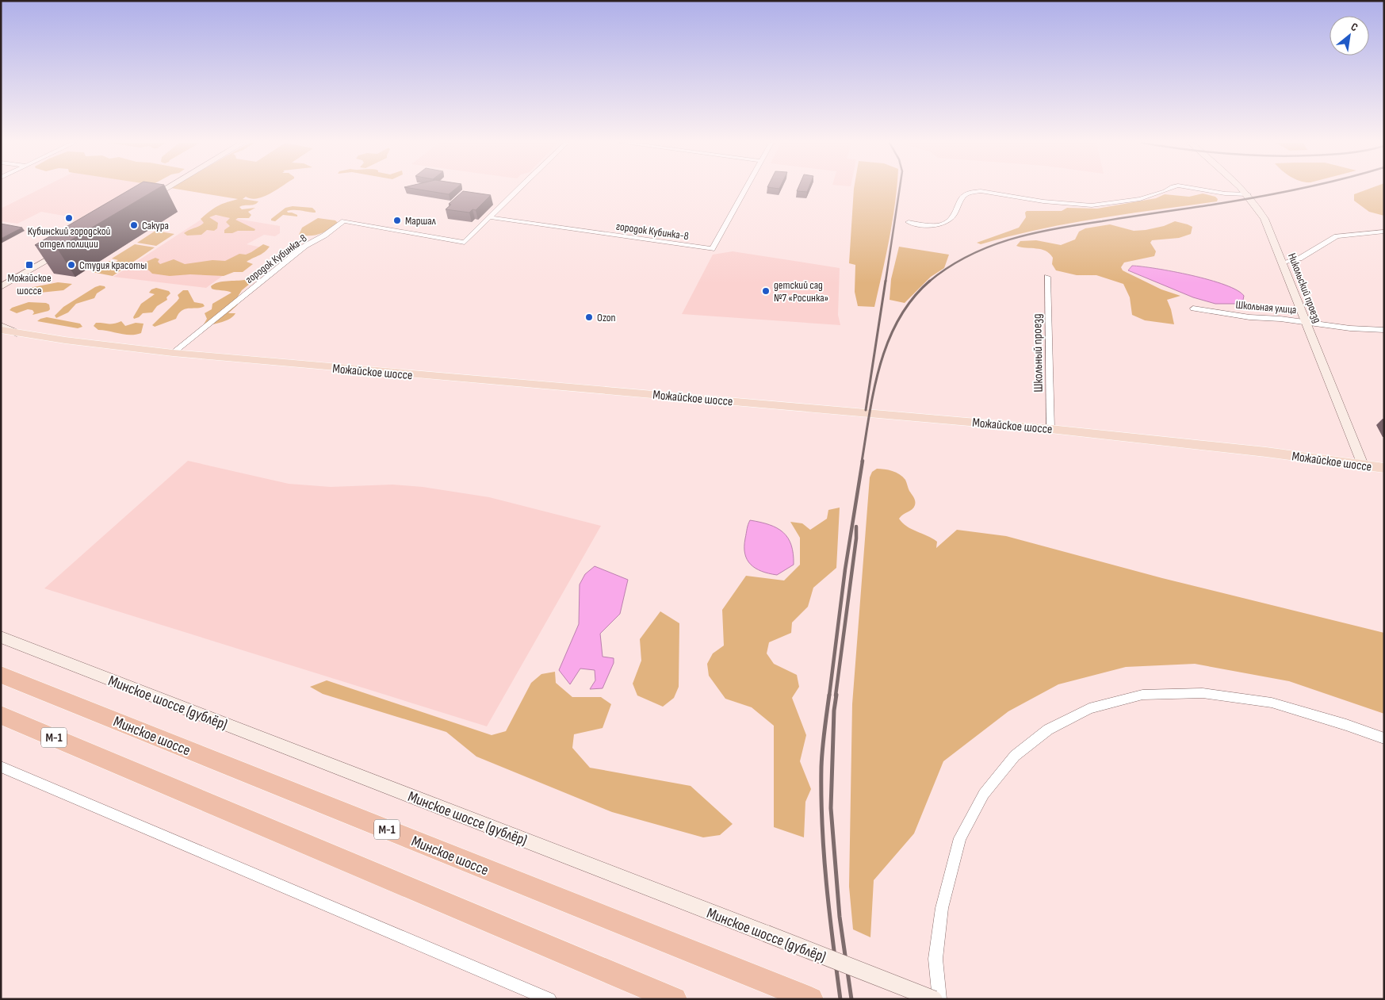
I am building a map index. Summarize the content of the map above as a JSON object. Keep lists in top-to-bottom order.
{
  "streets": {
    "highway": ["Минское шоссе", "М-1"],
    "main road": ["Никольский проезд", "Можайское шоссе", "Минское шоссе (дублёр)"],
    "street": ["городок Кубинка-8", "Школьная улица", "Школьный проезд"]
  },
  "crossings": [
    ["городок Кубинка-8", "Можайское шоссе"],
    ["Никольский проезд", "Школьная улица"],
    ["Никольский проезд", "Можайское шоссе"],
    ["Школьный проезд", "Можайское шоссе"]
  ],
  "places": {
    "other": [
      "Кубинский городской отдел полиции",
      "Маршал",
      "Сакура",
      "Студия красоты",
      "детский сад №7 «Росинка»",
      "Ozon"
    ],
    "transit": ["Можайское шоссе"]
  },
  "north": "top right"
}
